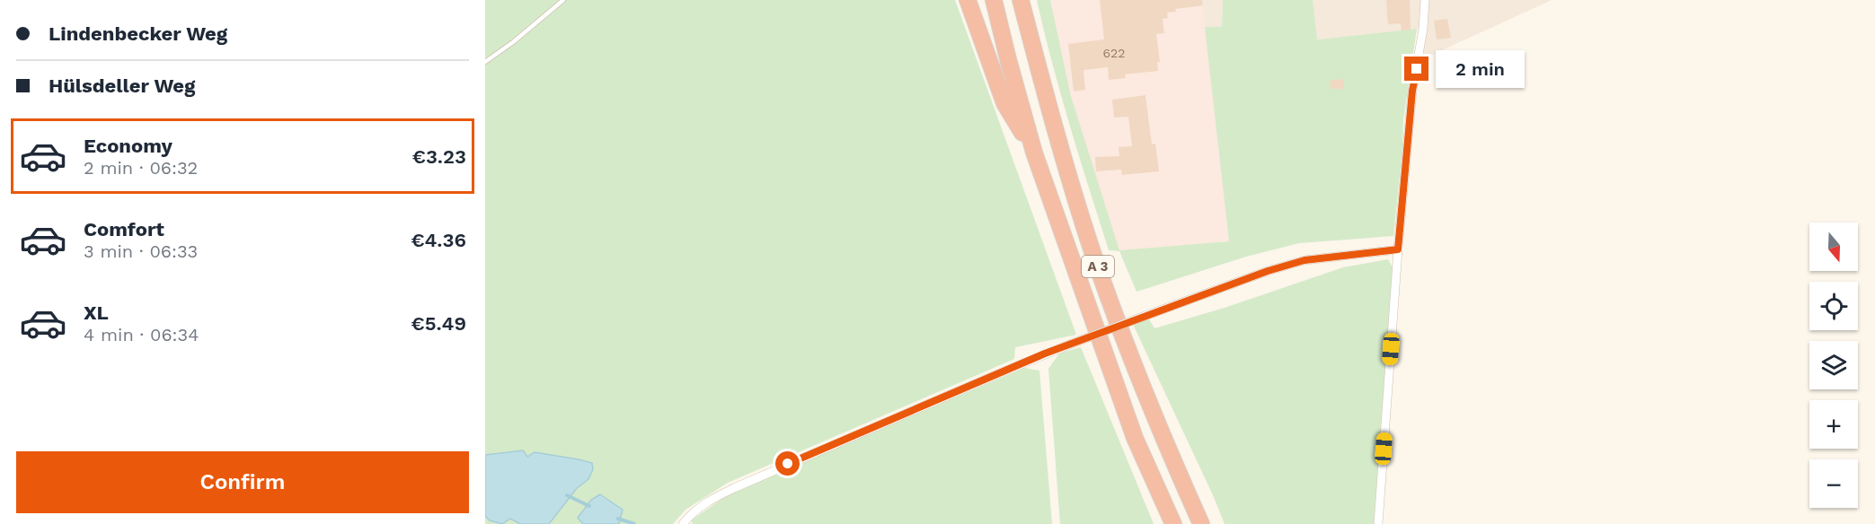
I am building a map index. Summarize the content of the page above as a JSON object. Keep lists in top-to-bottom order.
{
  "streets": {
    "highway": ["A 3"]
  },
  "house_numbers": ["622"],
  "north": "bottom",
  "page": {
    "banner": ["Lindenbecker Weg", "Hülsdeller Weg"],
    "bubble": "2 min",
    "list": [
      {
        "name": "Economy",
        "note": "2 min · 06:32",
        "value": "€3.23"
      },
      {
        "name": "Comfort",
        "note": "3 min · 06:33",
        "value": "€4.36"
      },
      {
        "name": "XL",
        "note": "4 min · 06:34",
        "value": "€5.49"
      }
    ],
    "map_buttons": ["+", "−"],
    "buttons": "Confirm"
  }
}
